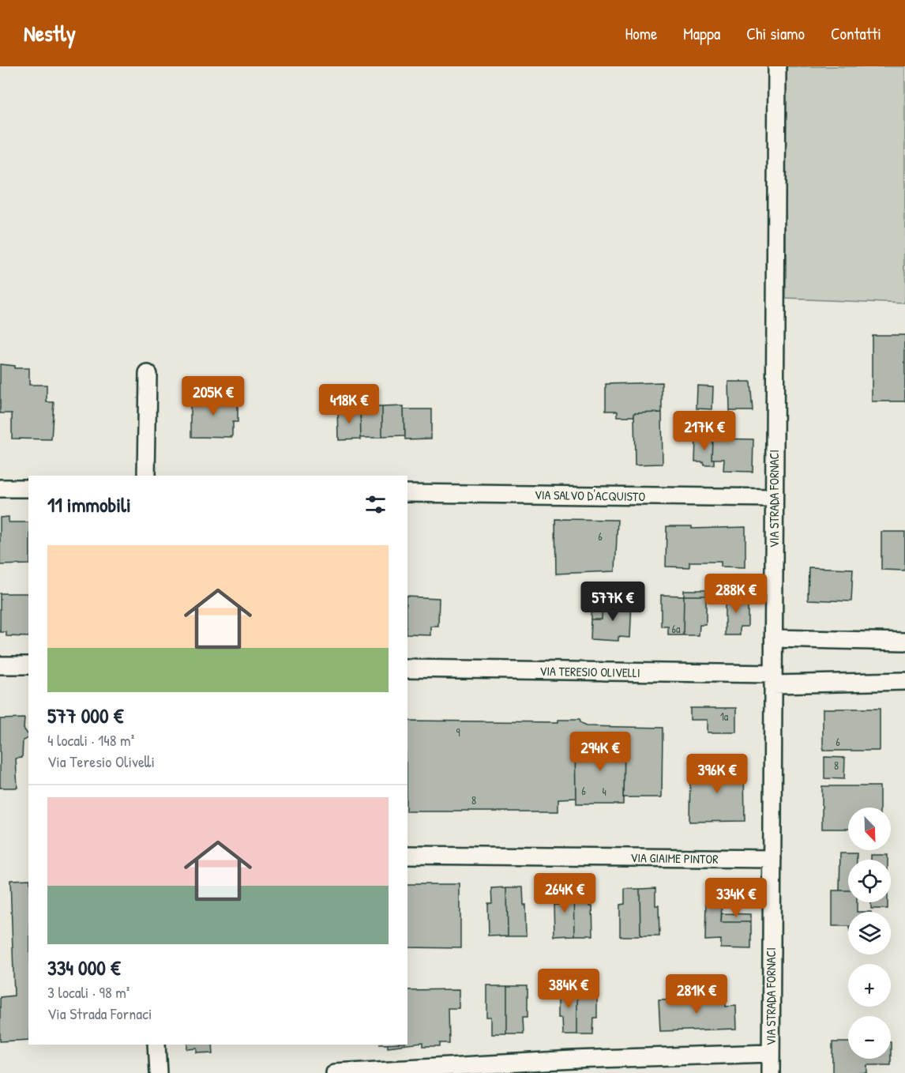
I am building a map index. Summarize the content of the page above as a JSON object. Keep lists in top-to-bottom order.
{
  "streets": {
    "street": [
      "VIA SALVO D'ACQUISTO",
      "VIA STRADA FORNACI",
      "VIA TERESIO OLIVELLI",
      "VIA GIAIME PINTOR"
    ]
  },
  "crossings": [
    ["VIA SALVO D'ACQUISTO", "VIA STRADA FORNACI"],
    ["VIA STRADA FORNACI", "VIA TERESIO OLIVELLI"],
    ["VIA STRADA FORNACI", "VIA GIAIME PINTOR"]
  ],
  "house_numbers": [
    "6",
    "6a",
    "1a",
    "9",
    "6",
    "8",
    "6",
    "4",
    "8"
  ],
  "north": "bottom right",
  "page": {
    "header": "Nestly",
    "nav": [
      "Home",
      "Mappa",
      "Chi siamo",
      "Contatti"
    ],
    "price": [
      "205K €",
      "418K €",
      "217K €",
      "288K €",
      "577K €",
      "294K €",
      "396K €",
      "264K €",
      "334K €",
      "384K €",
      "281K €"
    ],
    "heading": "11 immobili",
    "list": [
      {
        "name": "577 000 €",
        "note": "4 locali · 148 m² · Via Teresio Olivelli"
      },
      {
        "name": "334 000 €",
        "note": "3 locali · 98 m² · Via Strada Fornaci"
      }
    ],
    "map_buttons": ["+", "−"]
  }
}
